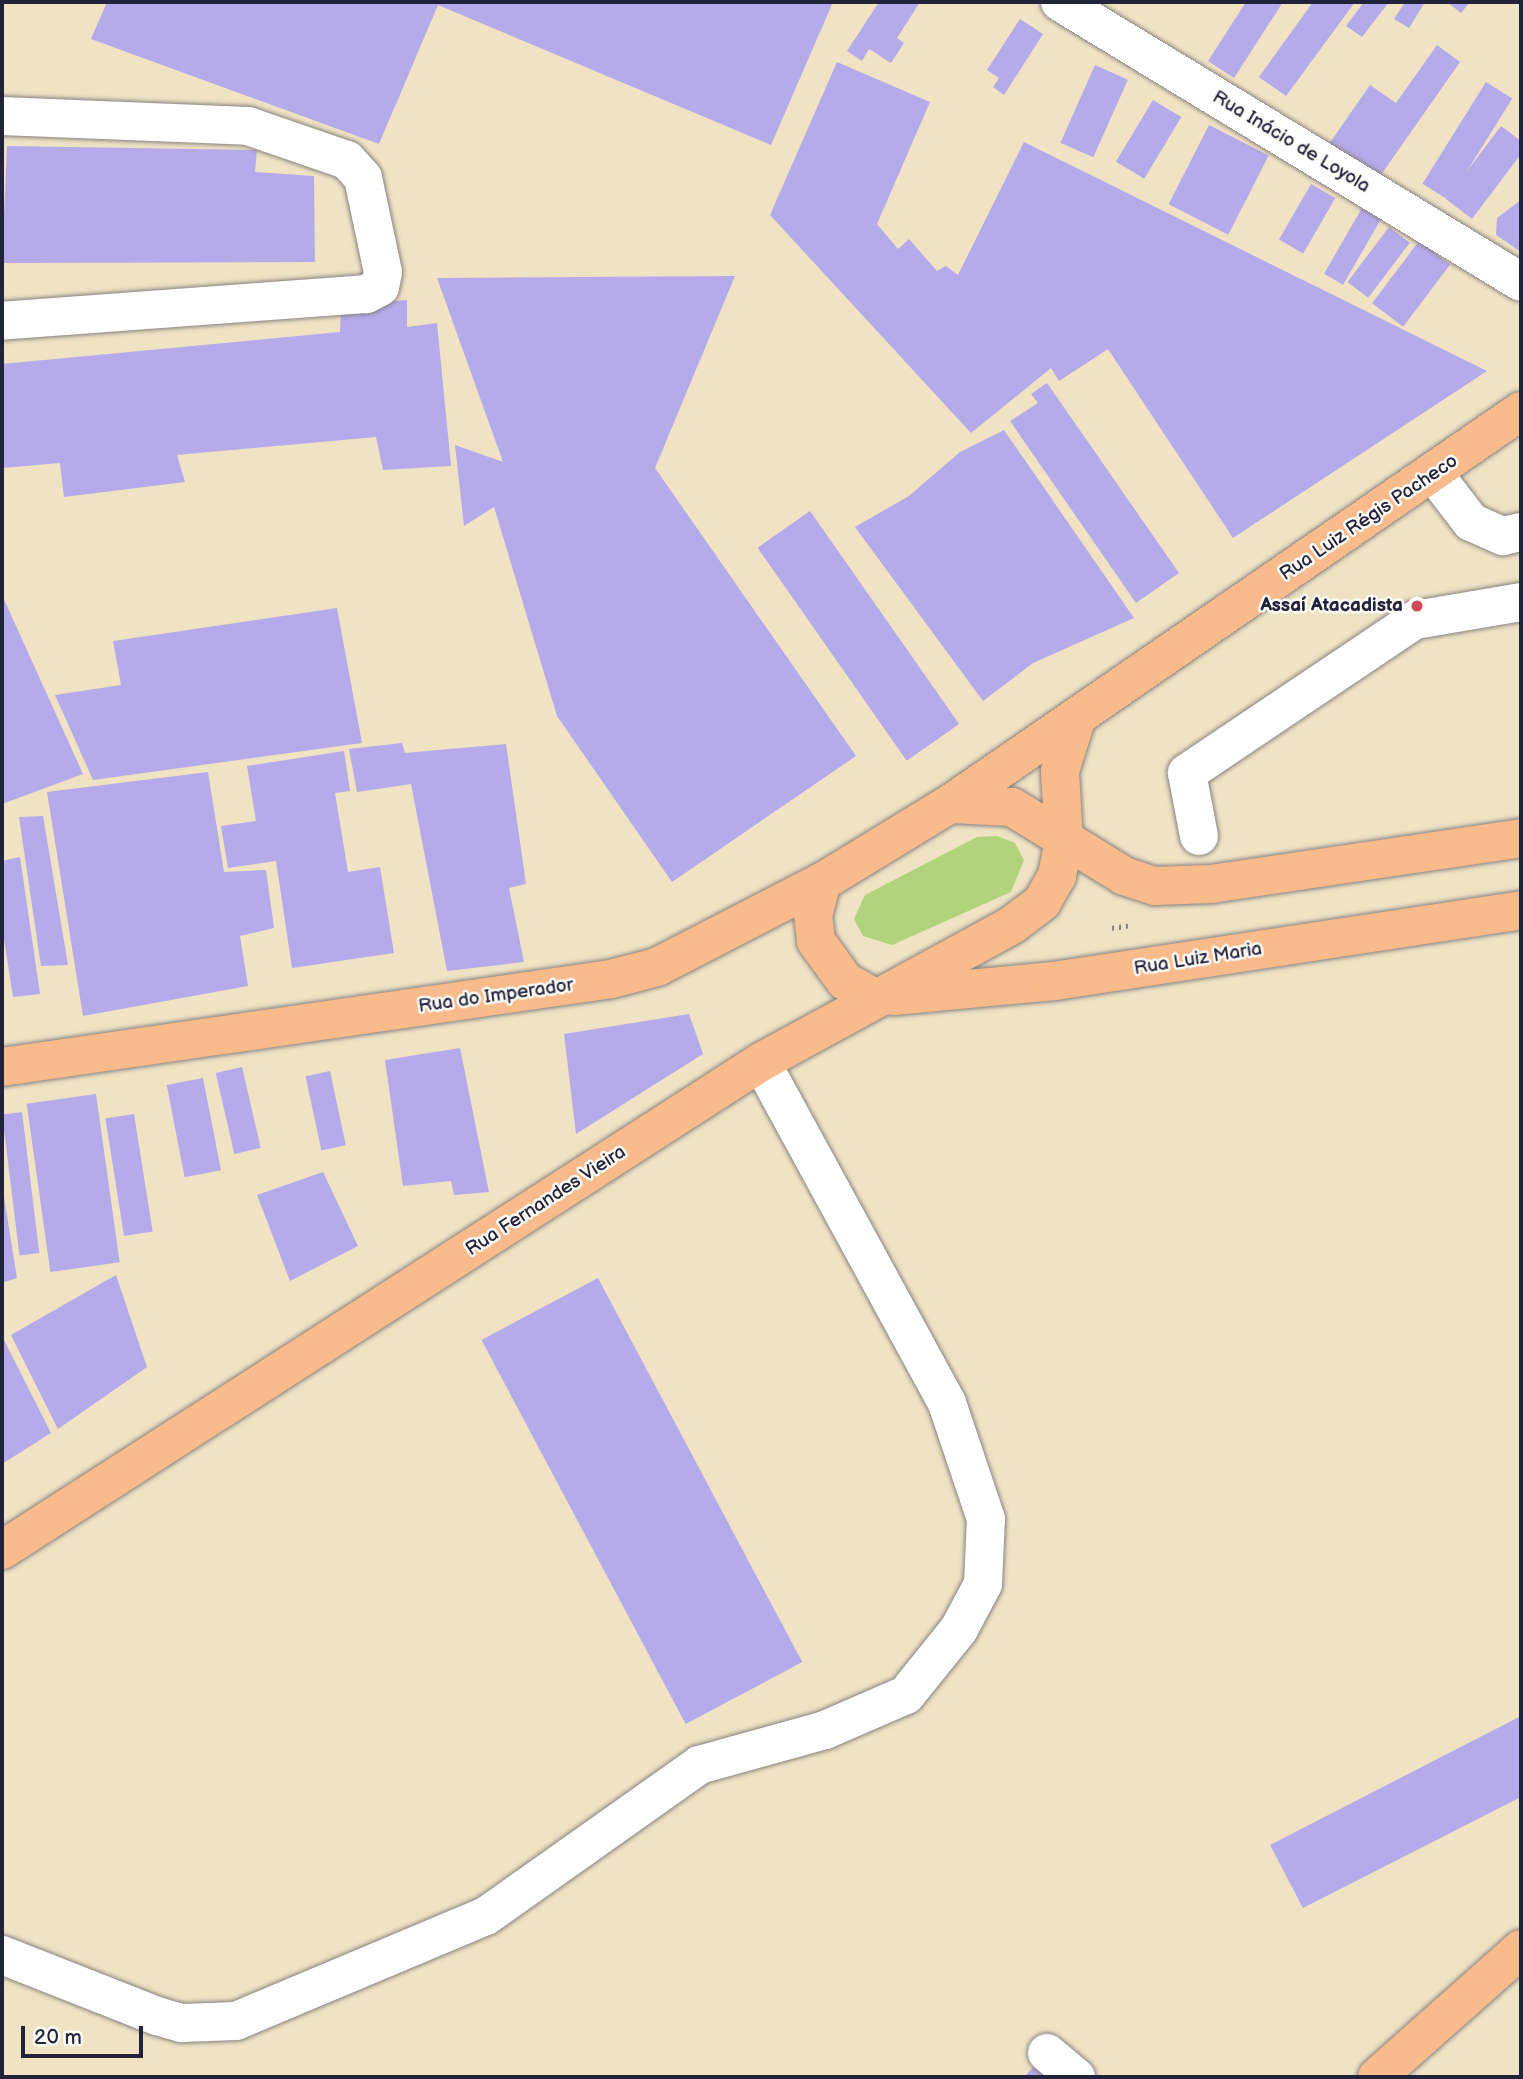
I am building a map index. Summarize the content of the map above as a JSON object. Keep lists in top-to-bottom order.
{
  "streets": {
    "main road": [
      "Rua Luiz Régis Pacheco",
      "Rua Luiz Maria",
      "Rua do Imperador",
      "Rua Fernandes Vieira"
    ],
    "street": ["Rua Inácio de Loyola"]
  },
  "crossings": [
    ["Rua Luiz Régis Pacheco", "Rua do Imperador"],
    ["Rua Luiz Maria", "Rua Fernandes Vieira"]
  ],
  "places": ["Assaí Atacadista"],
  "scale_bar": "20 m"
}
